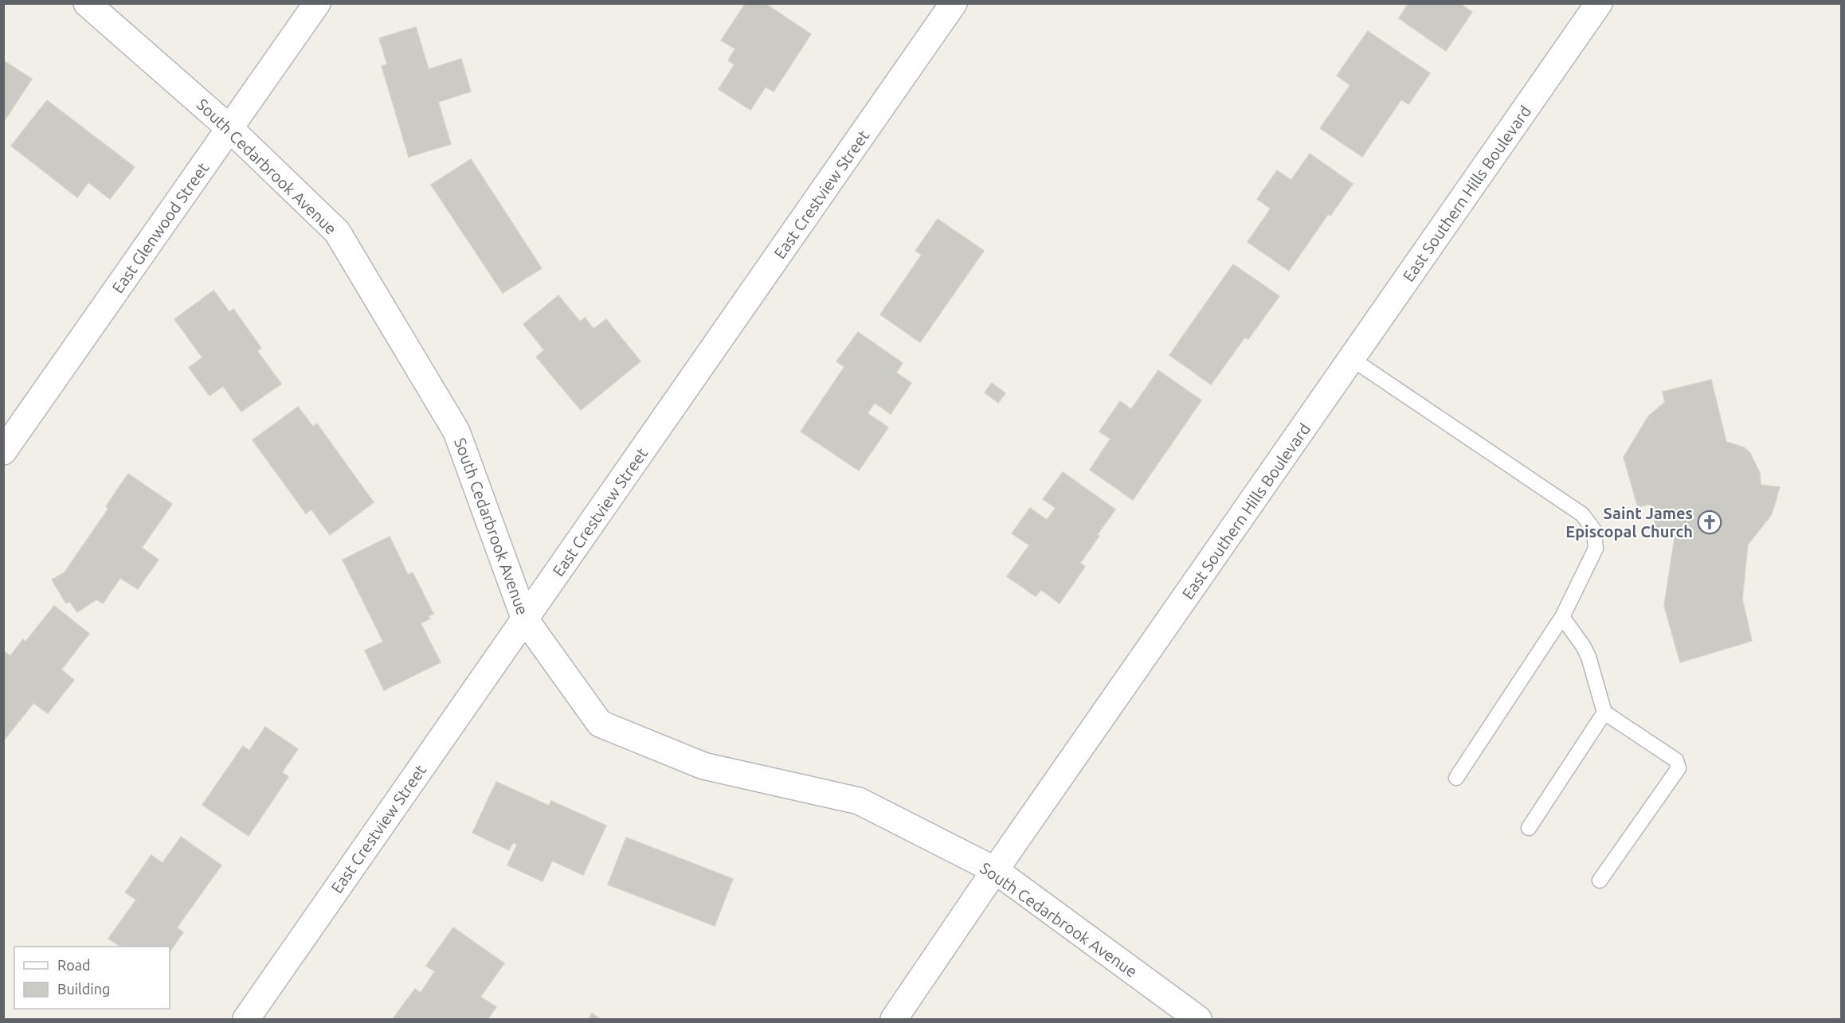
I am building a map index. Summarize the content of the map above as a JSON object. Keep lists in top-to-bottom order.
{
  "streets": {
    "street": [
      "South Cedarbrook Avenue",
      "East Southern Hills Boulevard",
      "East Crestview Street",
      "East Glenwood Street"
    ]
  },
  "crossings": [
    ["South Cedarbrook Avenue", "East Southern Hills Boulevard"],
    ["South Cedarbrook Avenue", "East Crestview Street"],
    ["South Cedarbrook Avenue", "East Glenwood Street"]
  ],
  "places": {
    "church": ["Saint James Episcopal Church"]
  },
  "legend": ["Road", "Building"]
}
